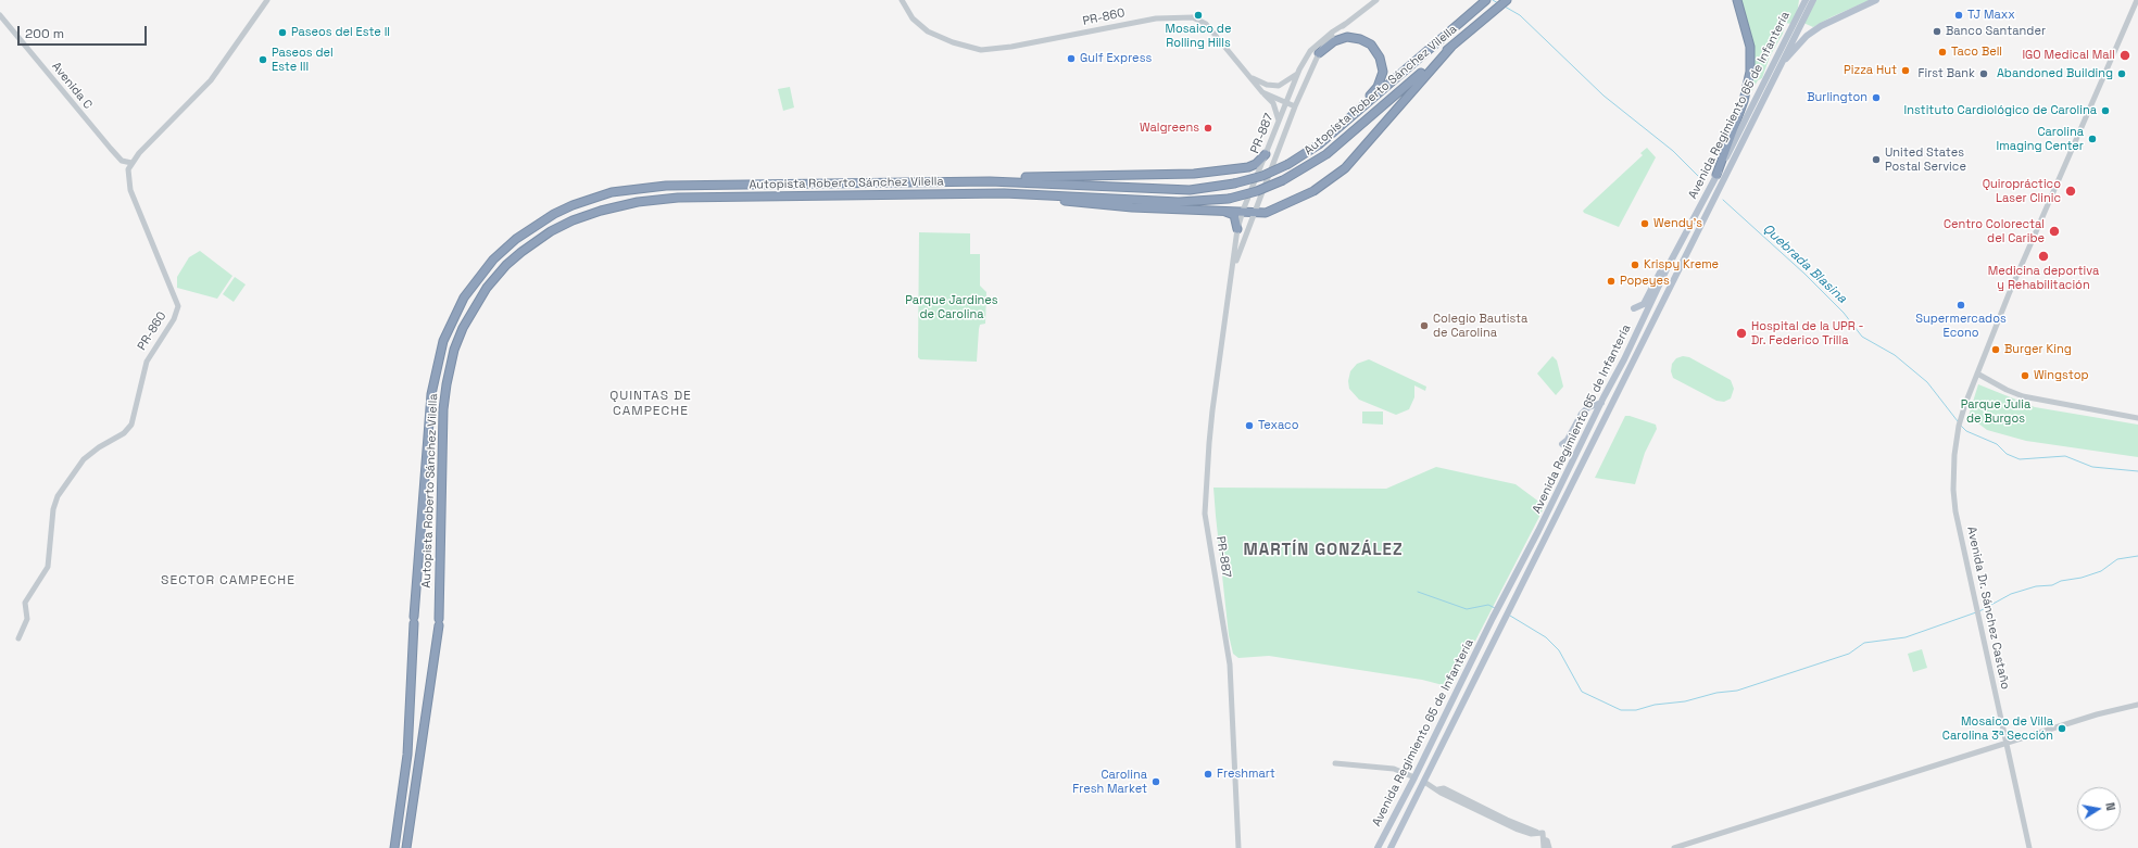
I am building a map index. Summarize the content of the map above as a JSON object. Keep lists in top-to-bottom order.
{
  "streets": {
    "highway": ["Autopista Roberto Sánchez Vilella"],
    "main road": ["Avenida Regimiento 65 de Infantería"],
    "street": [
      "PR-860",
      "Avenida C",
      "PR-887",
      "Avenida Dr. Sánchez Castaño"
    ]
  },
  "crossings": [
    ["PR-860", "Avenida C"],
    ["PR-860", "PR-887"]
  ],
  "districts": ["QUINTAS DE CAMPECHE", "MARTÍN GONZÁLEZ", "SECTOR CAMPECHE"],
  "water": ["Quebrada Blasina"],
  "parks": ["Parque Jardines de Carolina", "Parque Julia de Burgos"],
  "places": [
    "Mosaico de Rolling Hills",
    "TJ Maxx",
    "Banco Santander",
    "Paseos del Este II",
    "Taco Bell",
    "IGO Medical Mall",
    "Gulf Express",
    "Paseos del Este III",
    "Pizza Hut",
    "First Bank",
    "Abandoned Building",
    "Burlington",
    "Instituto Cardiológico de Carolina",
    "Walgreens",
    "Carolina Imaging Center",
    "United States Postal Service",
    "Quiropráctico Laser Clinic",
    "Wendy's",
    "Centro Colorectal del Caribe",
    "Medicina deportiva y Rehabilitación",
    "Krispy Kreme",
    "Popeyes",
    "Supermercados Econo",
    "Colegio Bautista de Carolina",
    "Hospital de la UPR - Dr. Federico Trilla",
    "Burger King",
    "Wingstop",
    "Texaco",
    "Mosaico de Villa Carolina 3ª Sección",
    "Freshmart",
    "Carolina Fresh Market"
  ],
  "scale_bar": "200 m",
  "north": "right"
}
